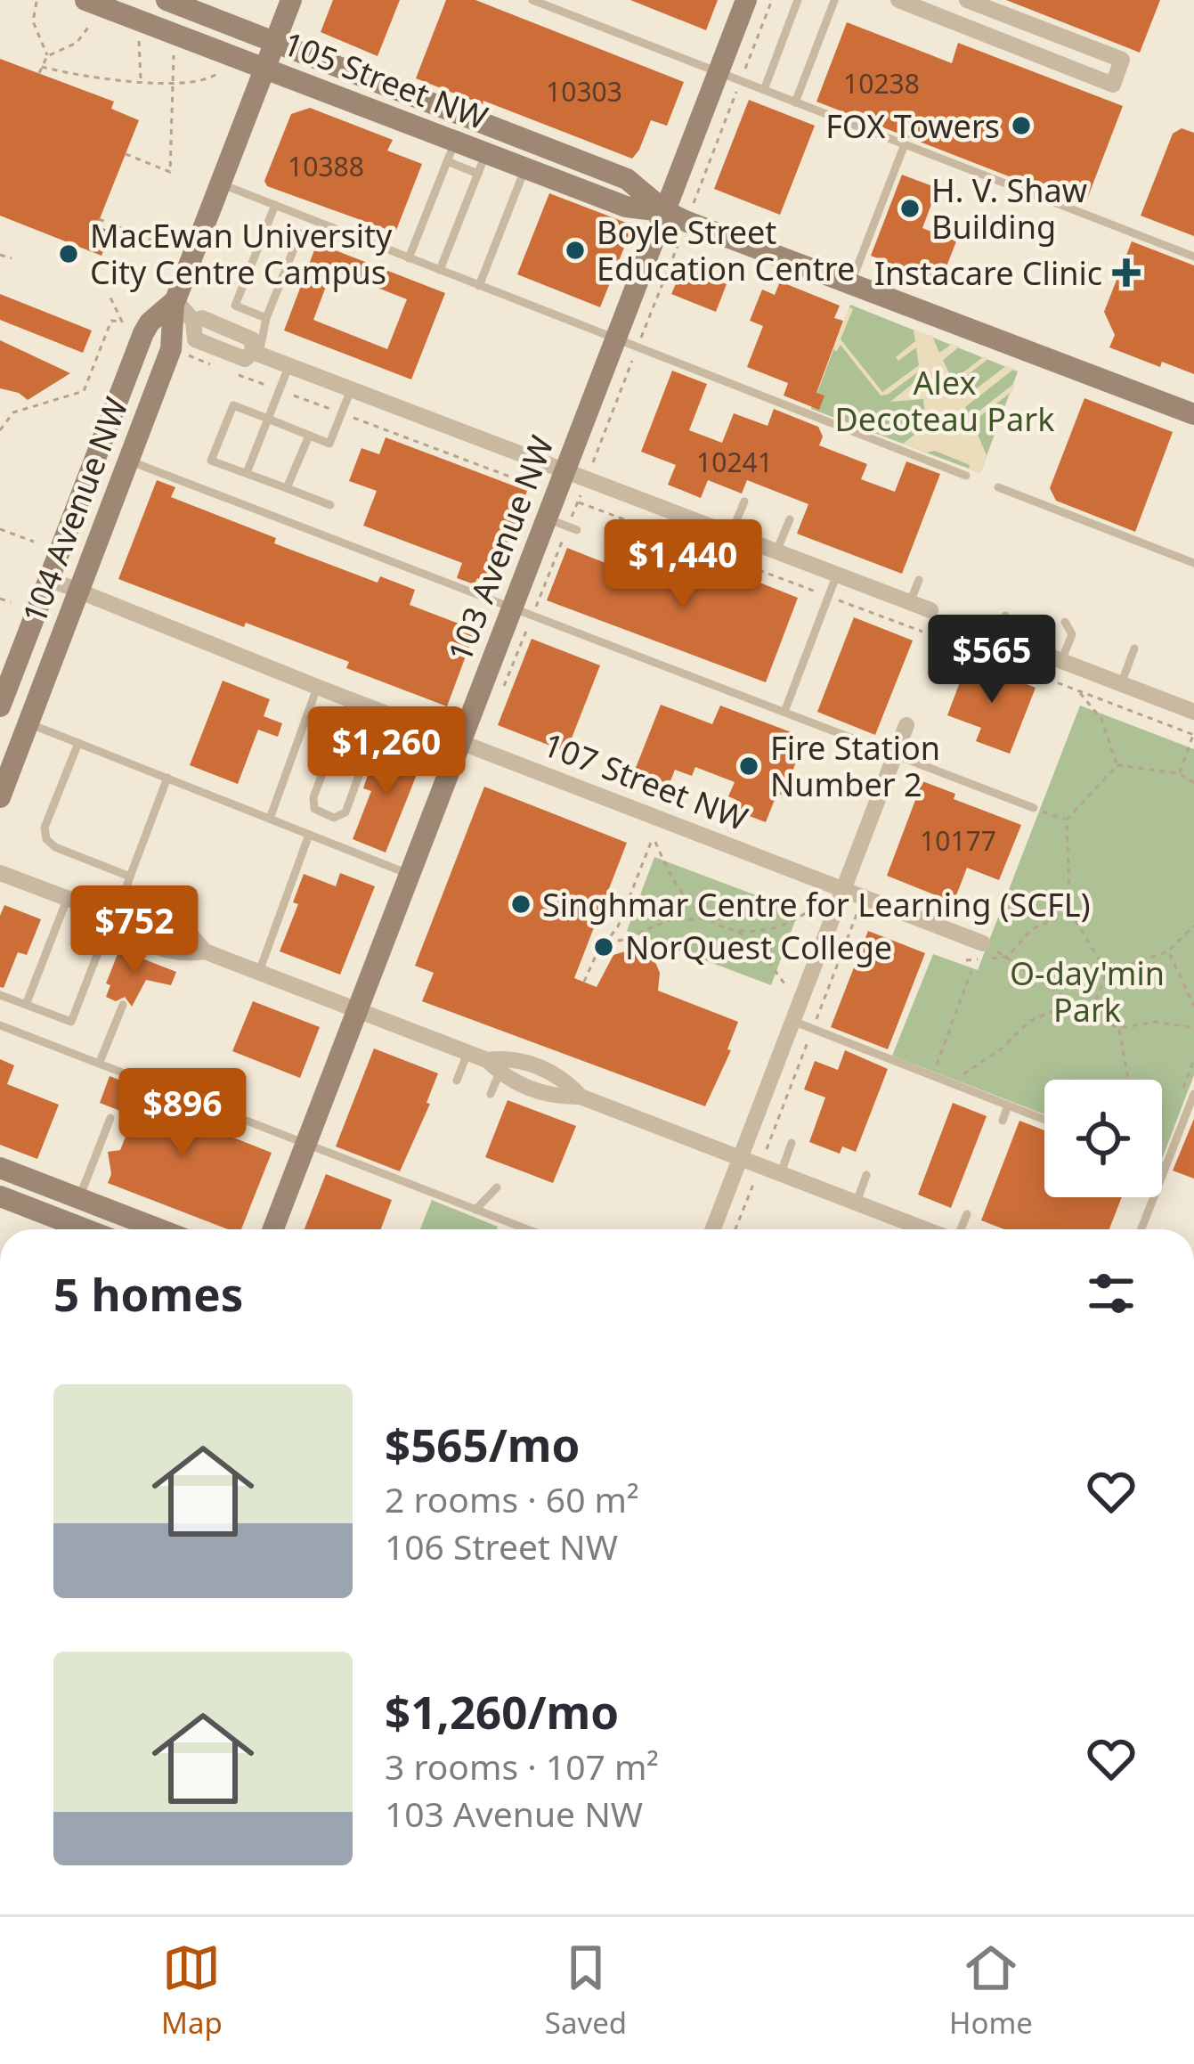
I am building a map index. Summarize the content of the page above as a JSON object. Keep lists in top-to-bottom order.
{
  "streets": {
    "street": [
      "105 Street NW",
      "104 Avenue NW",
      "103 Avenue NW",
      "107 Street NW"
    ]
  },
  "crossings": [
    ["105 Street NW", "104 Avenue NW"],
    ["105 Street NW", "103 Avenue NW"],
    ["104 Avenue NW", "107 Street NW"],
    ["103 Avenue NW", "107 Street NW"]
  ],
  "parks": ["Alex Decoteau Park", "O-day'min Park"],
  "places": {
    "other": [
      "FOX Towers",
      "H. V. Shaw Building",
      "Boyle Street Education Centre",
      "MacEwan University City Centre Campus",
      "Fire Station Number 2",
      "Singhmar Centre for Learning (SCFL)",
      "NorQuest College"
    ],
    "health": ["Instacare Clinic"]
  },
  "house_numbers": [
    "10238",
    "10303",
    "10388",
    "10241",
    "10177"
  ],
  "page": {
    "price": [
      "$1,440",
      "$565",
      "$1,260",
      "$752",
      "$896"
    ],
    "heading": "5 homes",
    "list": [
      {
        "name": "$565/mo",
        "note": "2 rooms · 60 m² · 106 Street NW"
      },
      {
        "name": "$1,260/mo",
        "note": "3 rooms · 107 m² · 103 Avenue NW"
      }
    ],
    "tabs": ["Map", "Saved", "Home"]
  }
}
